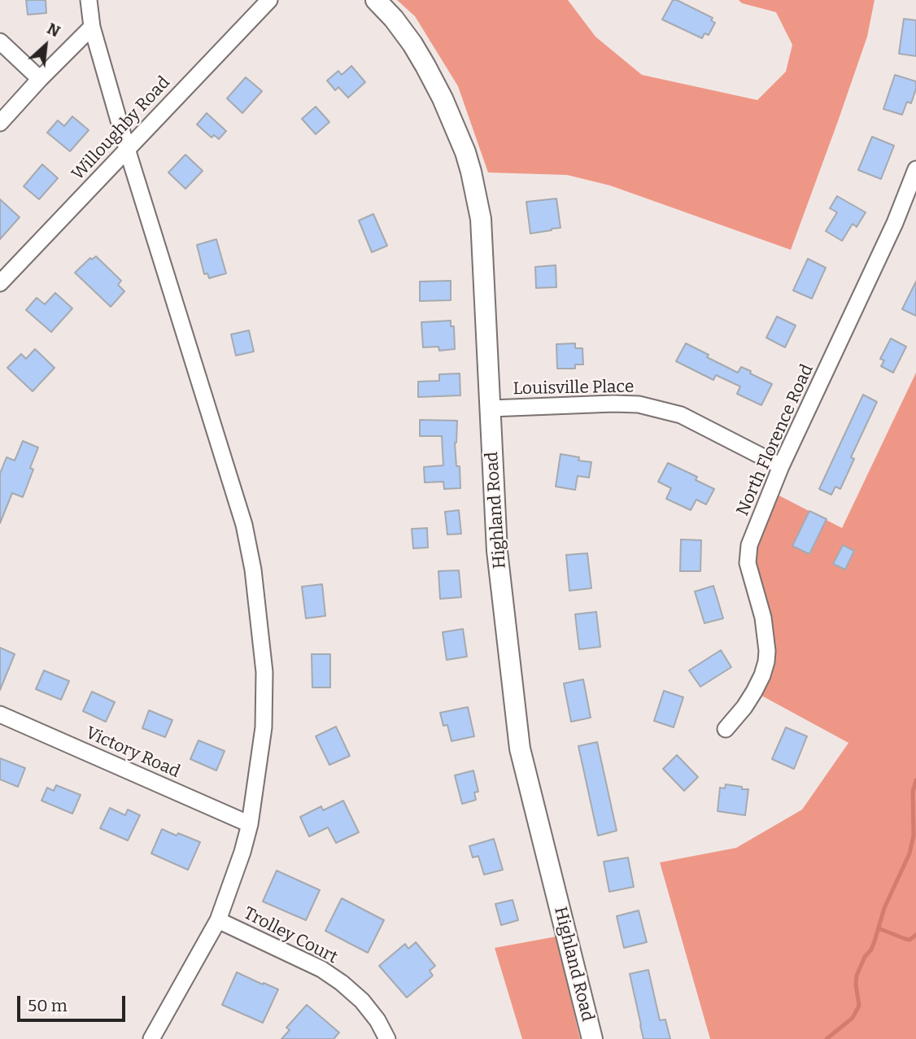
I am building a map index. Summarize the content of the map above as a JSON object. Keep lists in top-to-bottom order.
{
  "streets": {
    "street": [
      "Willoughby Road",
      "Louisville Place",
      "North Florence Road",
      "Highland Road",
      "Victory Road",
      "Trolley Court"
    ]
  },
  "crossings": [
    ["Louisville Place", "North Florence Road"],
    ["Louisville Place", "Highland Road"]
  ],
  "scale_bar": "50 m",
  "north": "top right"
}
